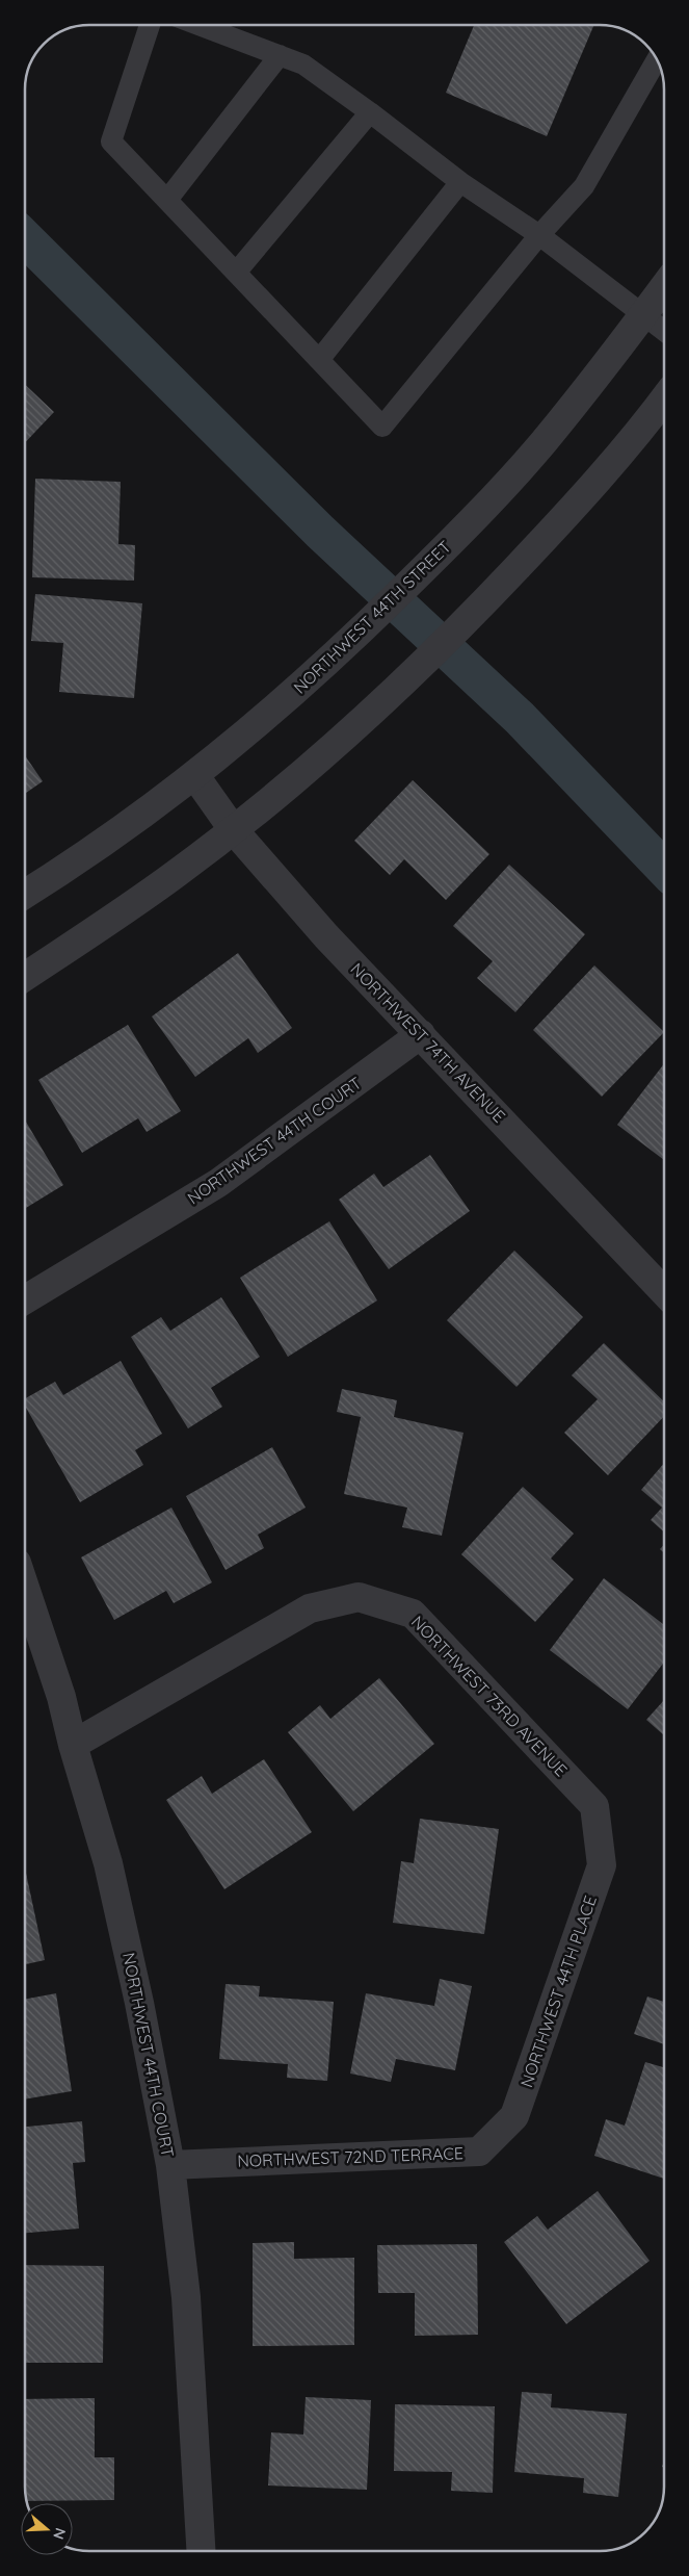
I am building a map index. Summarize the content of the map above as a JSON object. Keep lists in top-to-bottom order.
{
  "streets": {
    "street": [
      "NORTHWEST 44TH STREET",
      "NORTHWEST 74TH AVENUE",
      "NORTHWEST 44TH COURT",
      "NORTHWEST 73RD AVENUE",
      "NORTHWEST 44TH PLACE",
      "NORTHWEST 72ND TERRACE"
    ]
  },
  "crossings": [
    ["NORTHWEST 44TH STREET", "NORTHWEST 74TH AVENUE"],
    ["NORTHWEST 74TH AVENUE", "NORTHWEST 44TH COURT"],
    ["NORTHWEST 44TH COURT", "NORTHWEST 73RD AVENUE"],
    ["NORTHWEST 44TH COURT", "NORTHWEST 72ND TERRACE"],
    ["NORTHWEST 73RD AVENUE", "NORTHWEST 44TH PLACE"],
    ["NORTHWEST 44TH PLACE", "NORTHWEST 72ND TERRACE"]
  ],
  "north": "right"
}
